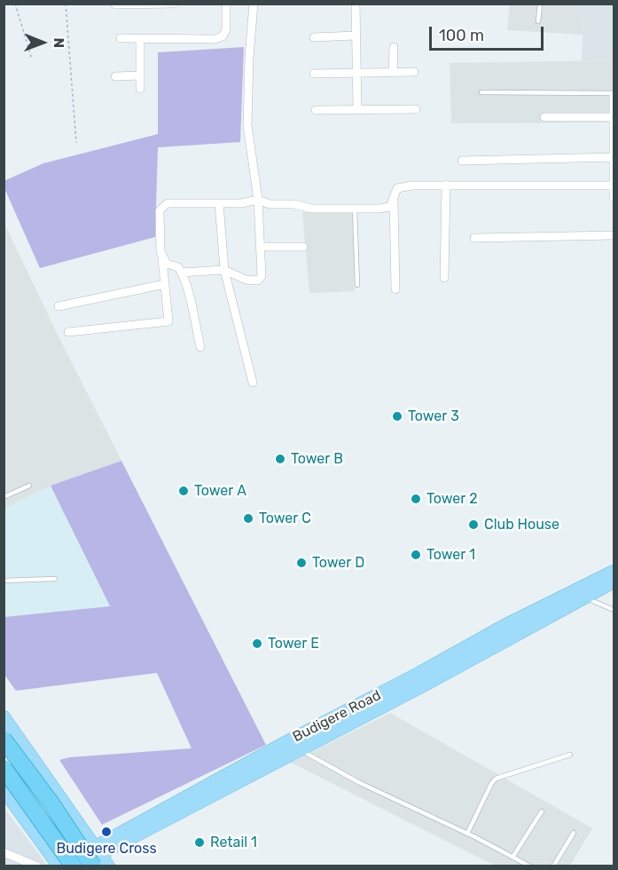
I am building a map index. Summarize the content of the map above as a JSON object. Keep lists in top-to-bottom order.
{
  "streets": {
    "main road": ["Budigere Road"]
  },
  "places": [
    "Tower 3",
    "Tower B",
    "Tower A",
    "Tower 2",
    "Tower C",
    "Club House",
    "Tower 1",
    "Tower D",
    "Tower E",
    "Budigere Cross",
    "Retail 1"
  ],
  "scale_bar": "100 m",
  "north": "right"
}
